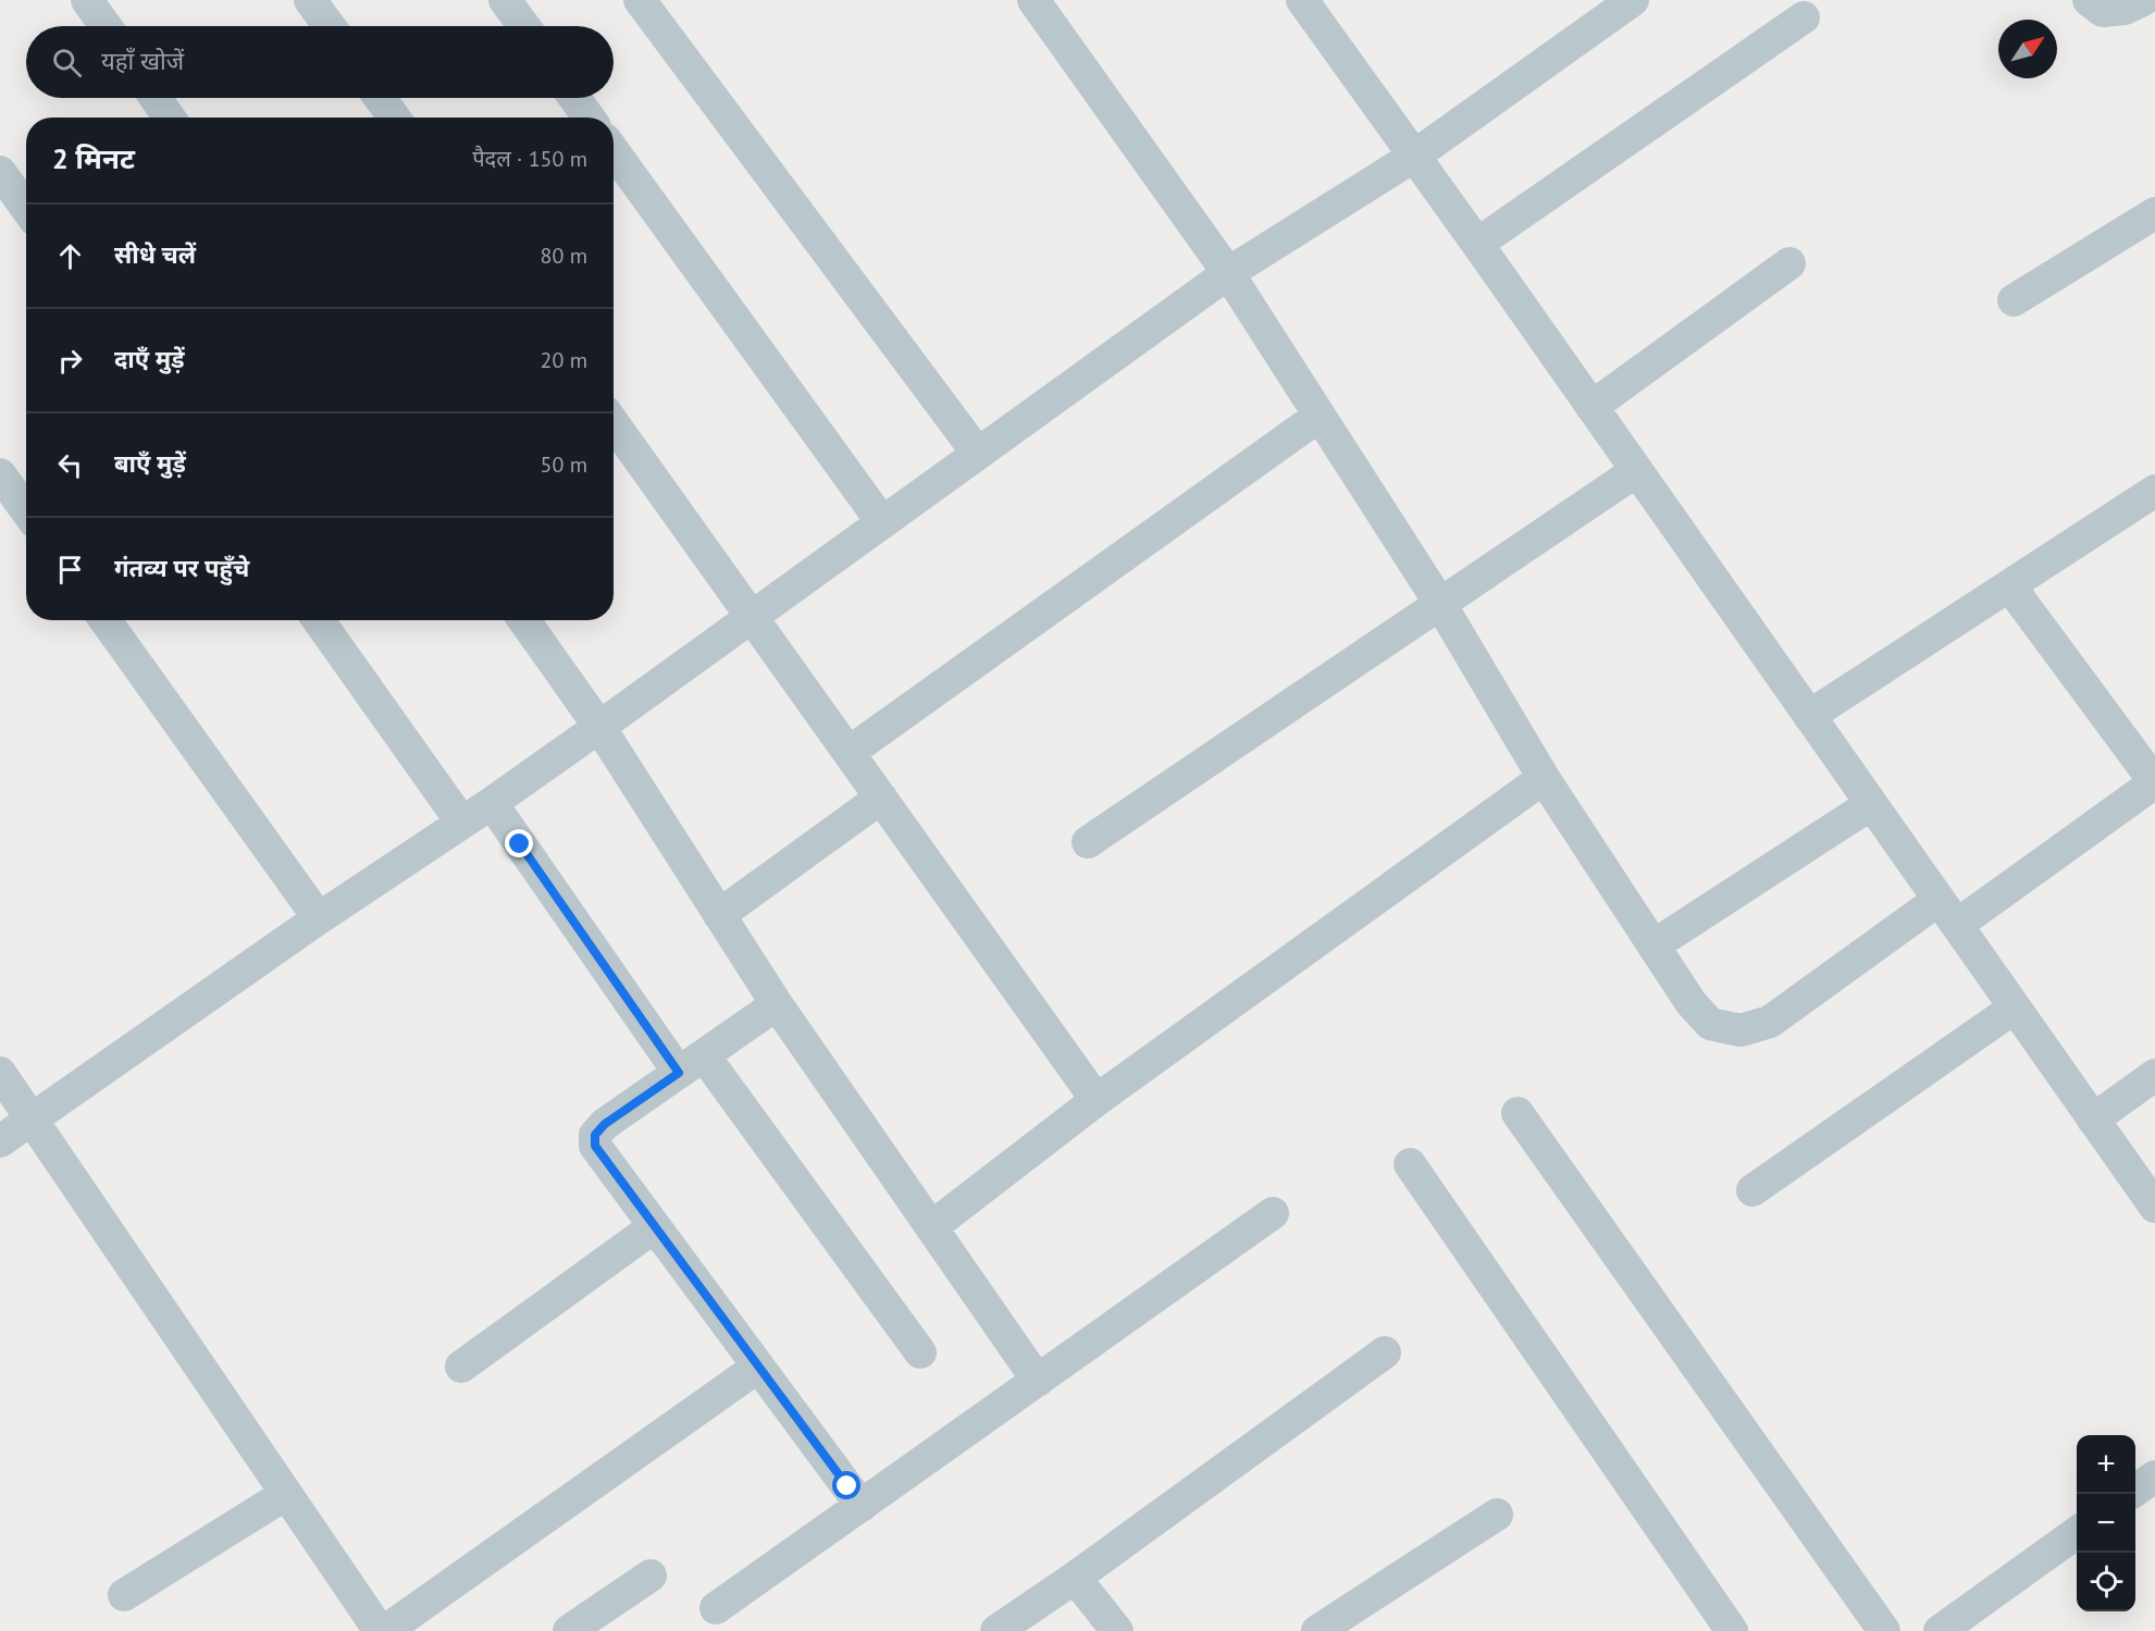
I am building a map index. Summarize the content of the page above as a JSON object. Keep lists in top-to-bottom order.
{
  "north": "top right",
  "page": {
    "search": "यहाँ खोजें",
    "heading": ["2 मिनट", "पैदल · 150 m"],
    "list": [
      ["सीधे चलें", "80 m"],
      ["दाएँ मुड़ें", "20 m"],
      ["बाएँ मुड़ें", "50 m"],
      "गंतव्य पर पहुँचे"
    ],
    "map_buttons": ["+", "−"]
  }
}
